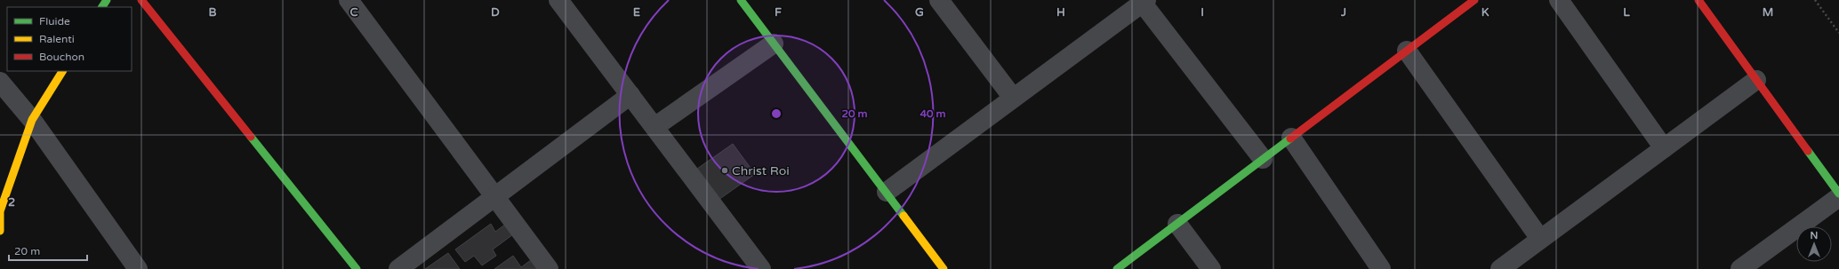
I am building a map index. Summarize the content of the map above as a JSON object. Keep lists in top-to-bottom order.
{
  "places": ["Christ Roi"],
  "legend": ["Fluide", "Ralenti", "Bouchon"],
  "scale_bar": "20 m",
  "north": "top",
  "grid": {
    "columns": [
      "B",
      "C",
      "D",
      "E",
      "F",
      "G",
      "H",
      "I",
      "J",
      "K",
      "L",
      "M"
    ],
    "rows": ["2"]
  },
  "rings": ["20 m", "40 m"]
}
